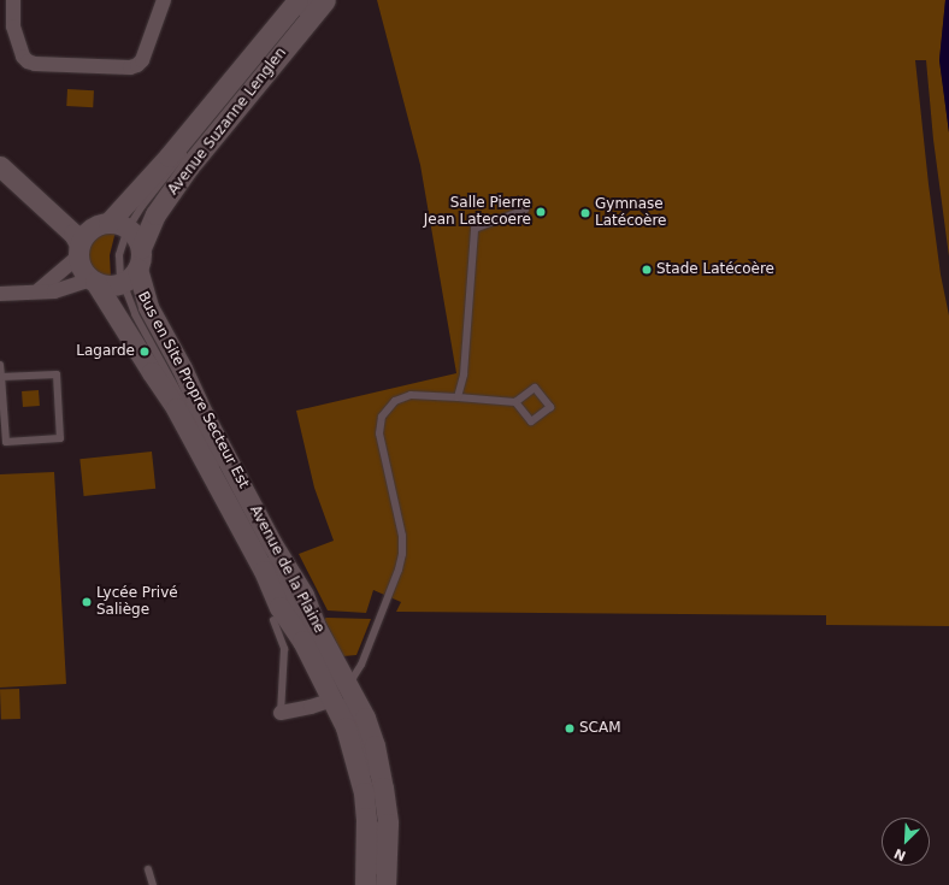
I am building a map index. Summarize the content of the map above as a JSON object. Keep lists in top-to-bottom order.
{
  "streets": {
    "street": ["Avenue Suzanne Lenglen", "Avenue de la Plaine"],
    "lane": ["Bus en Site Propre Secteur Est"]
  },
  "crossings": [
    ["Avenue Suzanne Lenglen", "Avenue de la Plaine"]
  ],
  "places": [
    "Salle Pierre Jean Latecoere",
    "Gymnase Latécoère",
    "Stade Latécoère",
    "Lagarde",
    "Lycée Privé Saliège",
    "SCAM"
  ],
  "north": "bottom left"
}
